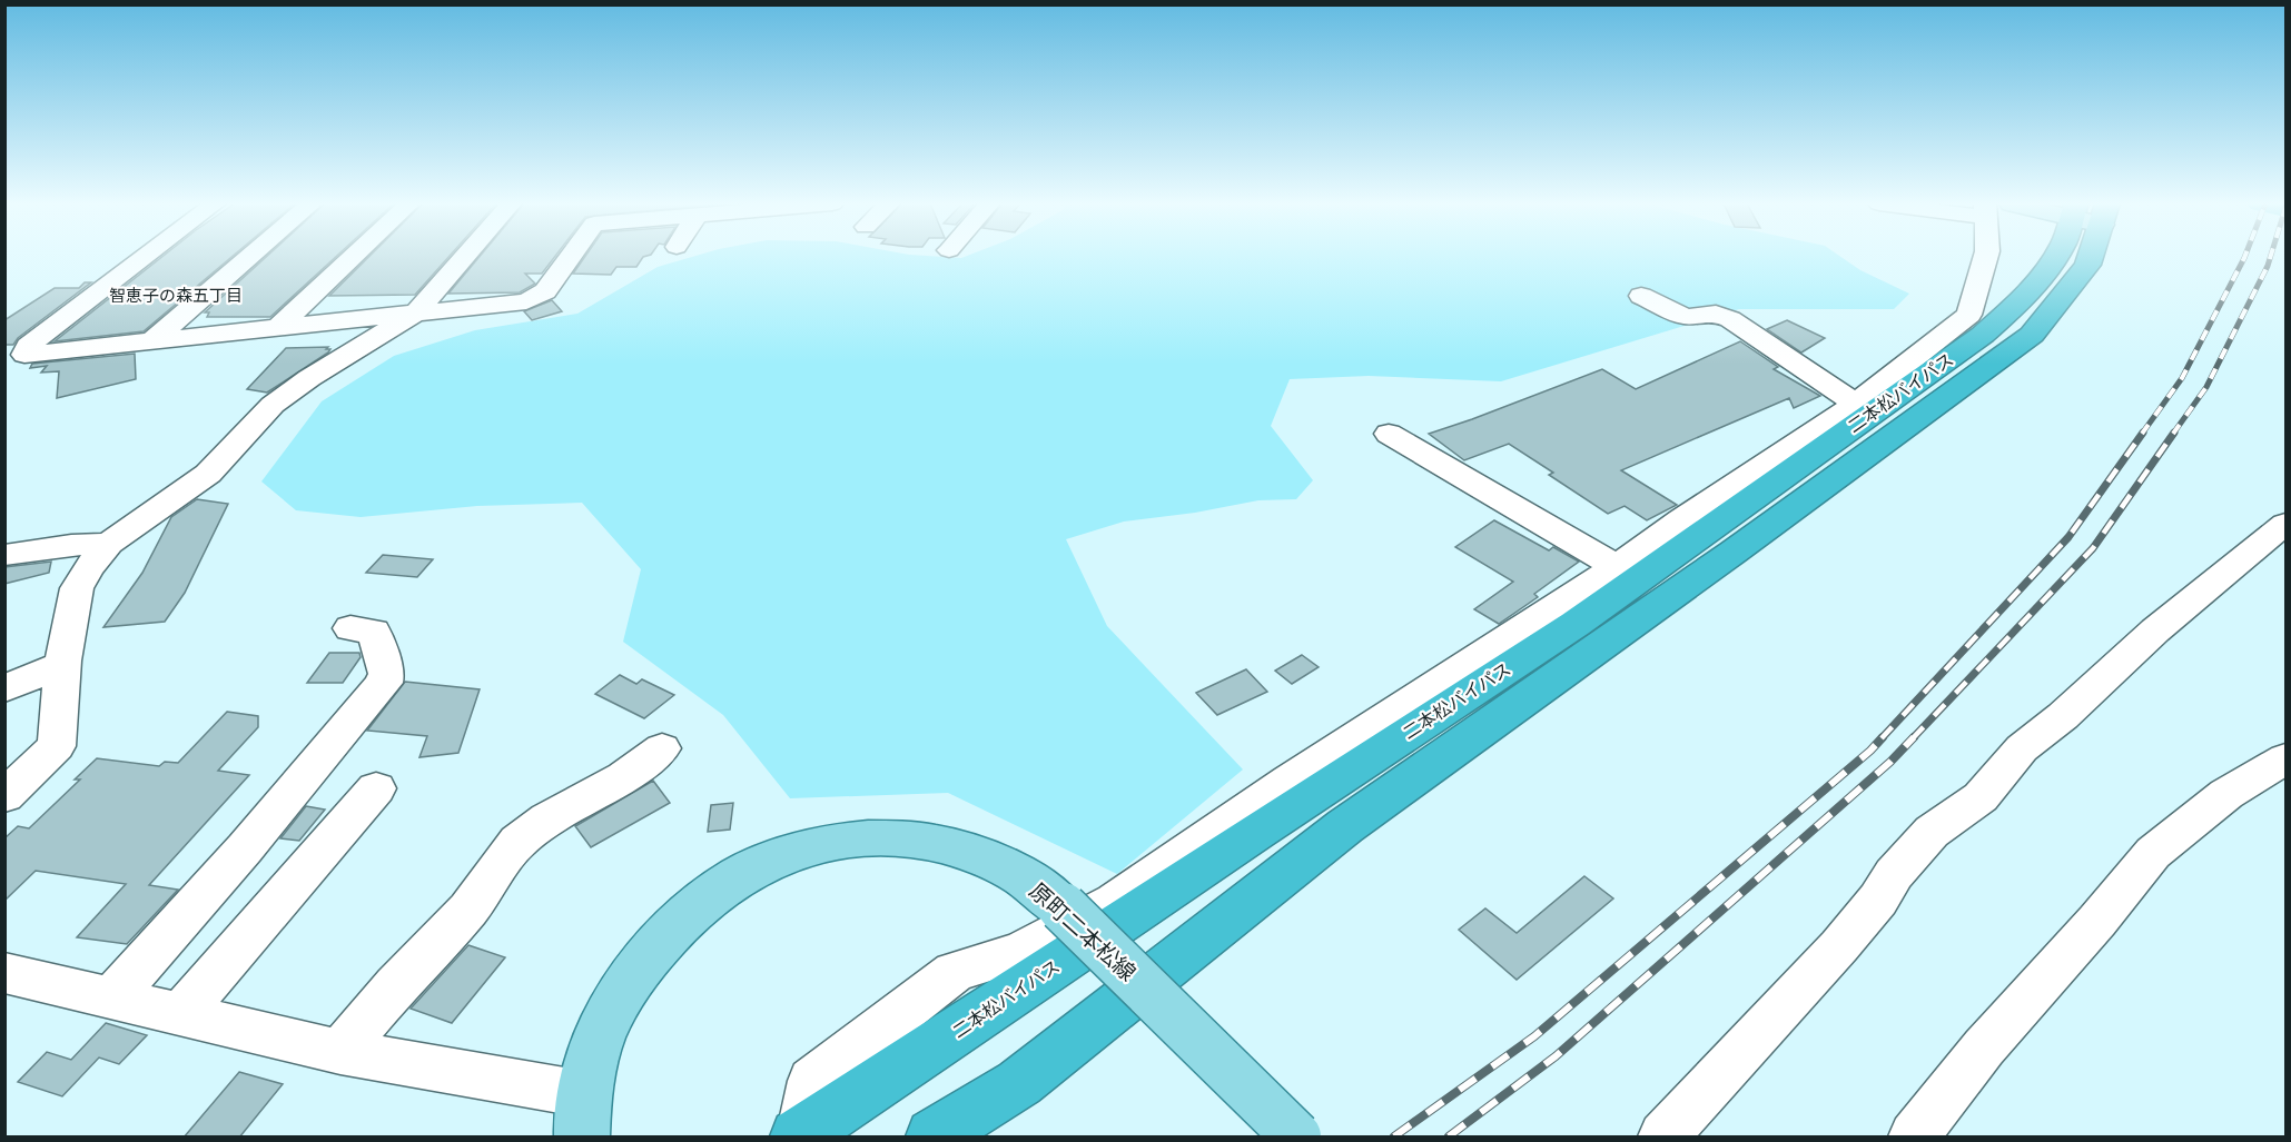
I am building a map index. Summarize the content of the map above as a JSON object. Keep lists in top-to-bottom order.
{
  "streets": {
    "highway": ["二本松バイパス"],
    "main road": ["原町二本松線"]
  },
  "districts": ["智恵子の森五丁目"]
}
